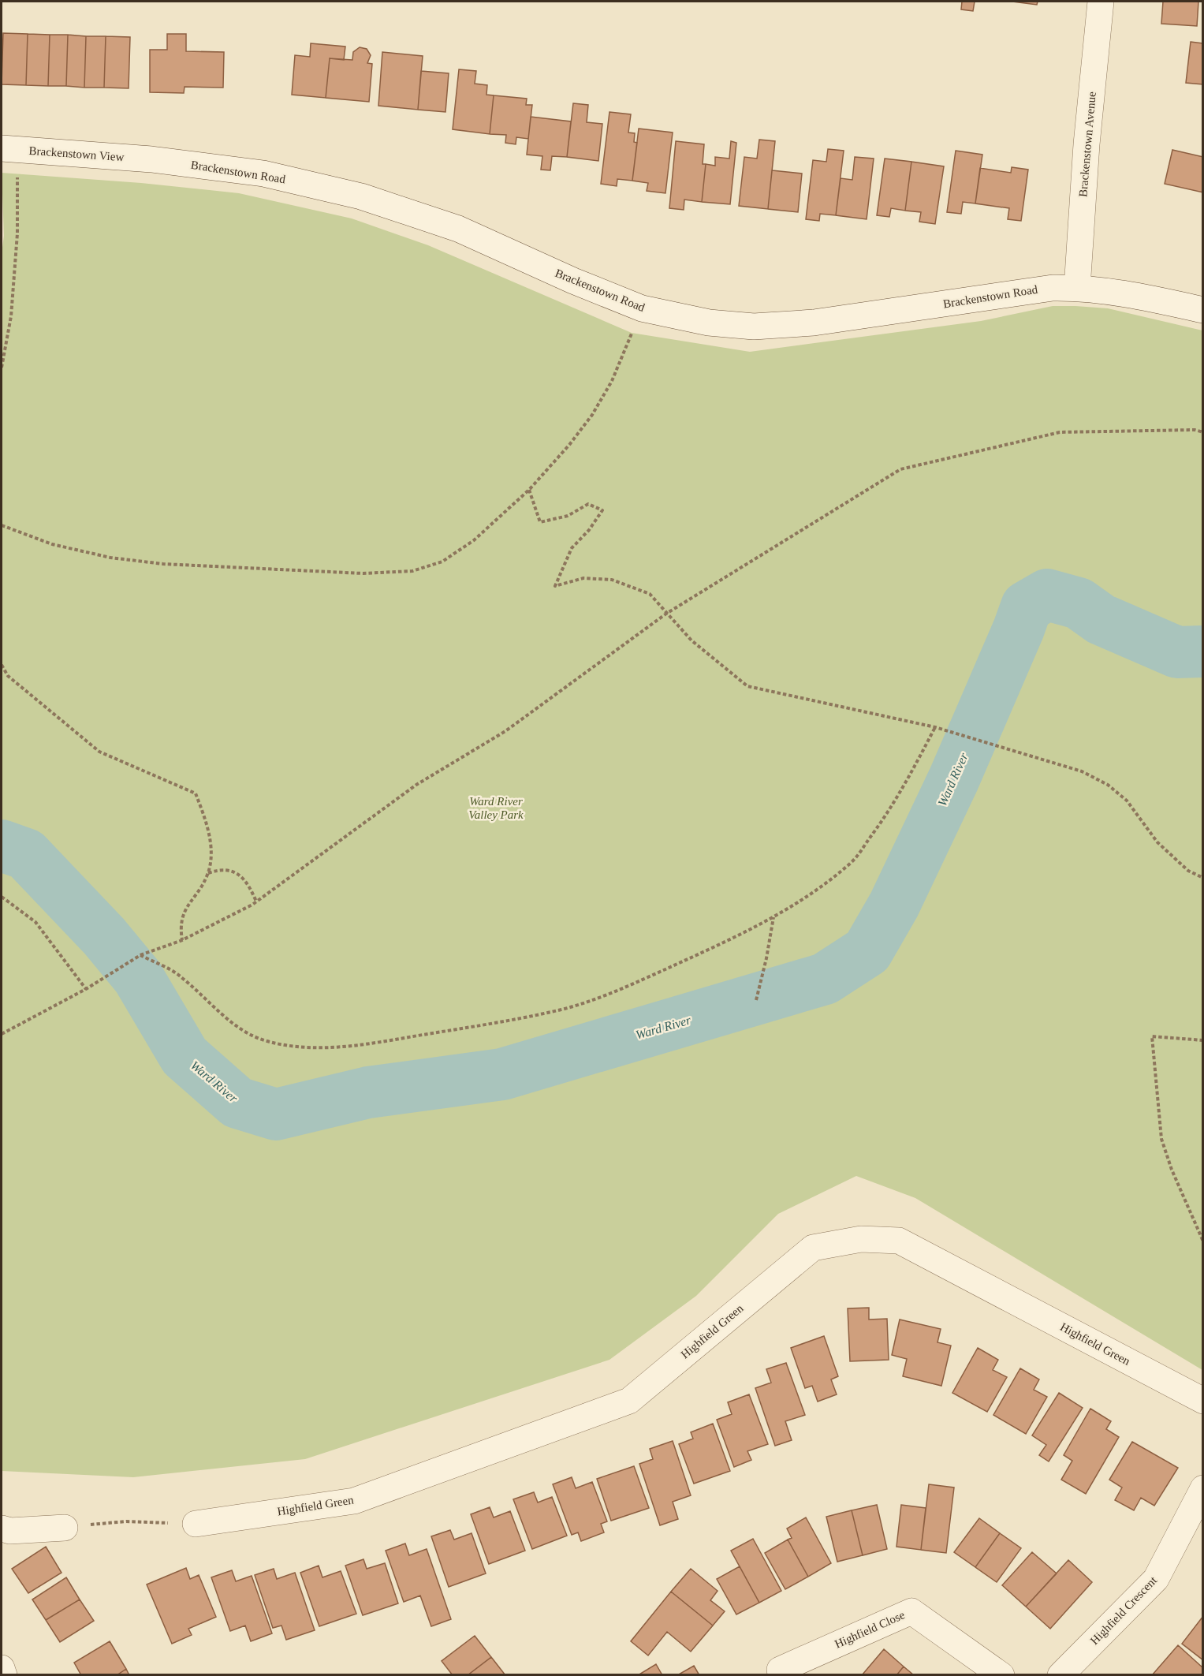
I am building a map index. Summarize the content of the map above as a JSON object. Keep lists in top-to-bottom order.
{
  "streets": {
    "street": [
      "Brackenstown Avenue",
      "Brackenstown View",
      "Brackenstown Road",
      "Highfield Green",
      "Highfield Crescent",
      "Highfield Close"
    ]
  },
  "crossings": [
    ["Brackenstown Avenue", "Brackenstown Road"],
    ["Brackenstown View", "Brackenstown Road"]
  ],
  "water": ["Ward River"],
  "parks": ["Ward River Valley Park"]
}
